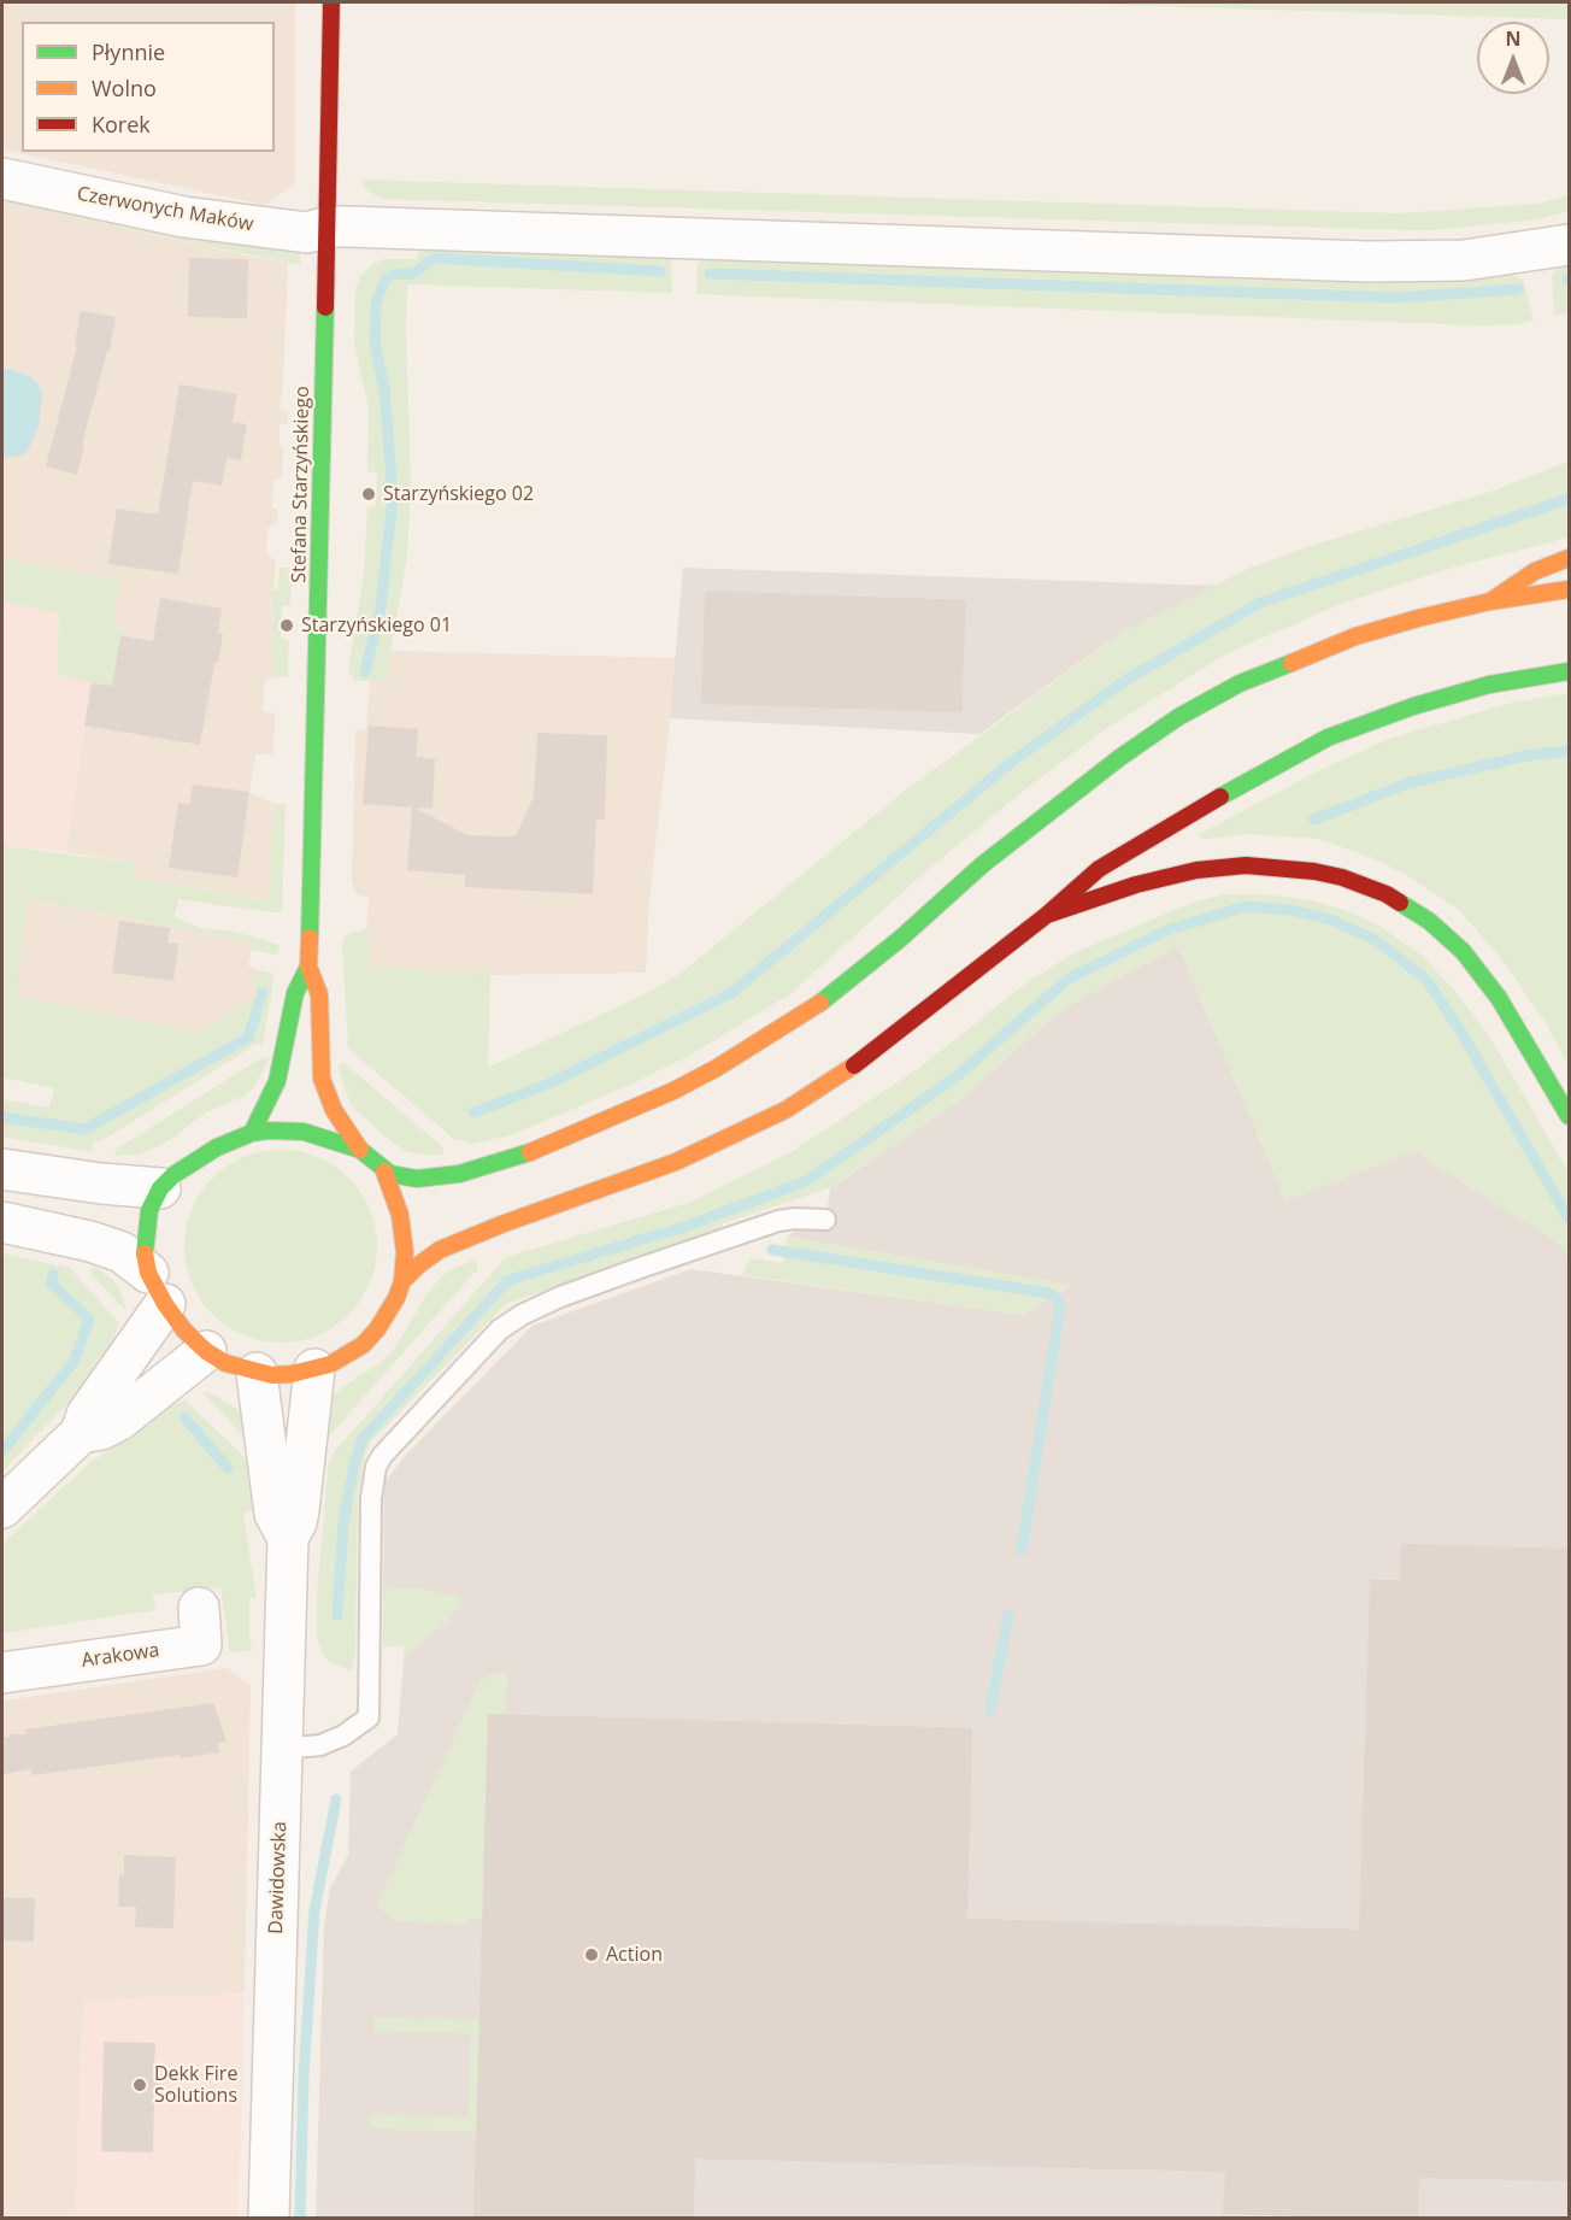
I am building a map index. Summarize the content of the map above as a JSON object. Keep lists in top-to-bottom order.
{
  "streets": {
    "main road": ["Stefana Starzyńskiego"],
    "street": ["Czerwonych Maków", "Arakowa", "Dawidowska"]
  },
  "crossings": [
    ["Czerwonych Maków", "Stefana Starzyńskiego"],
    ["Stefana Starzyńskiego", "Dawidowska"]
  ],
  "places": [
    "Starzyńskiego 02",
    "Starzyńskiego 01",
    "Action",
    "Dekk Fire Solutions"
  ],
  "legend": ["Płynnie", "Wolno", "Korek"],
  "north": "top"
}
